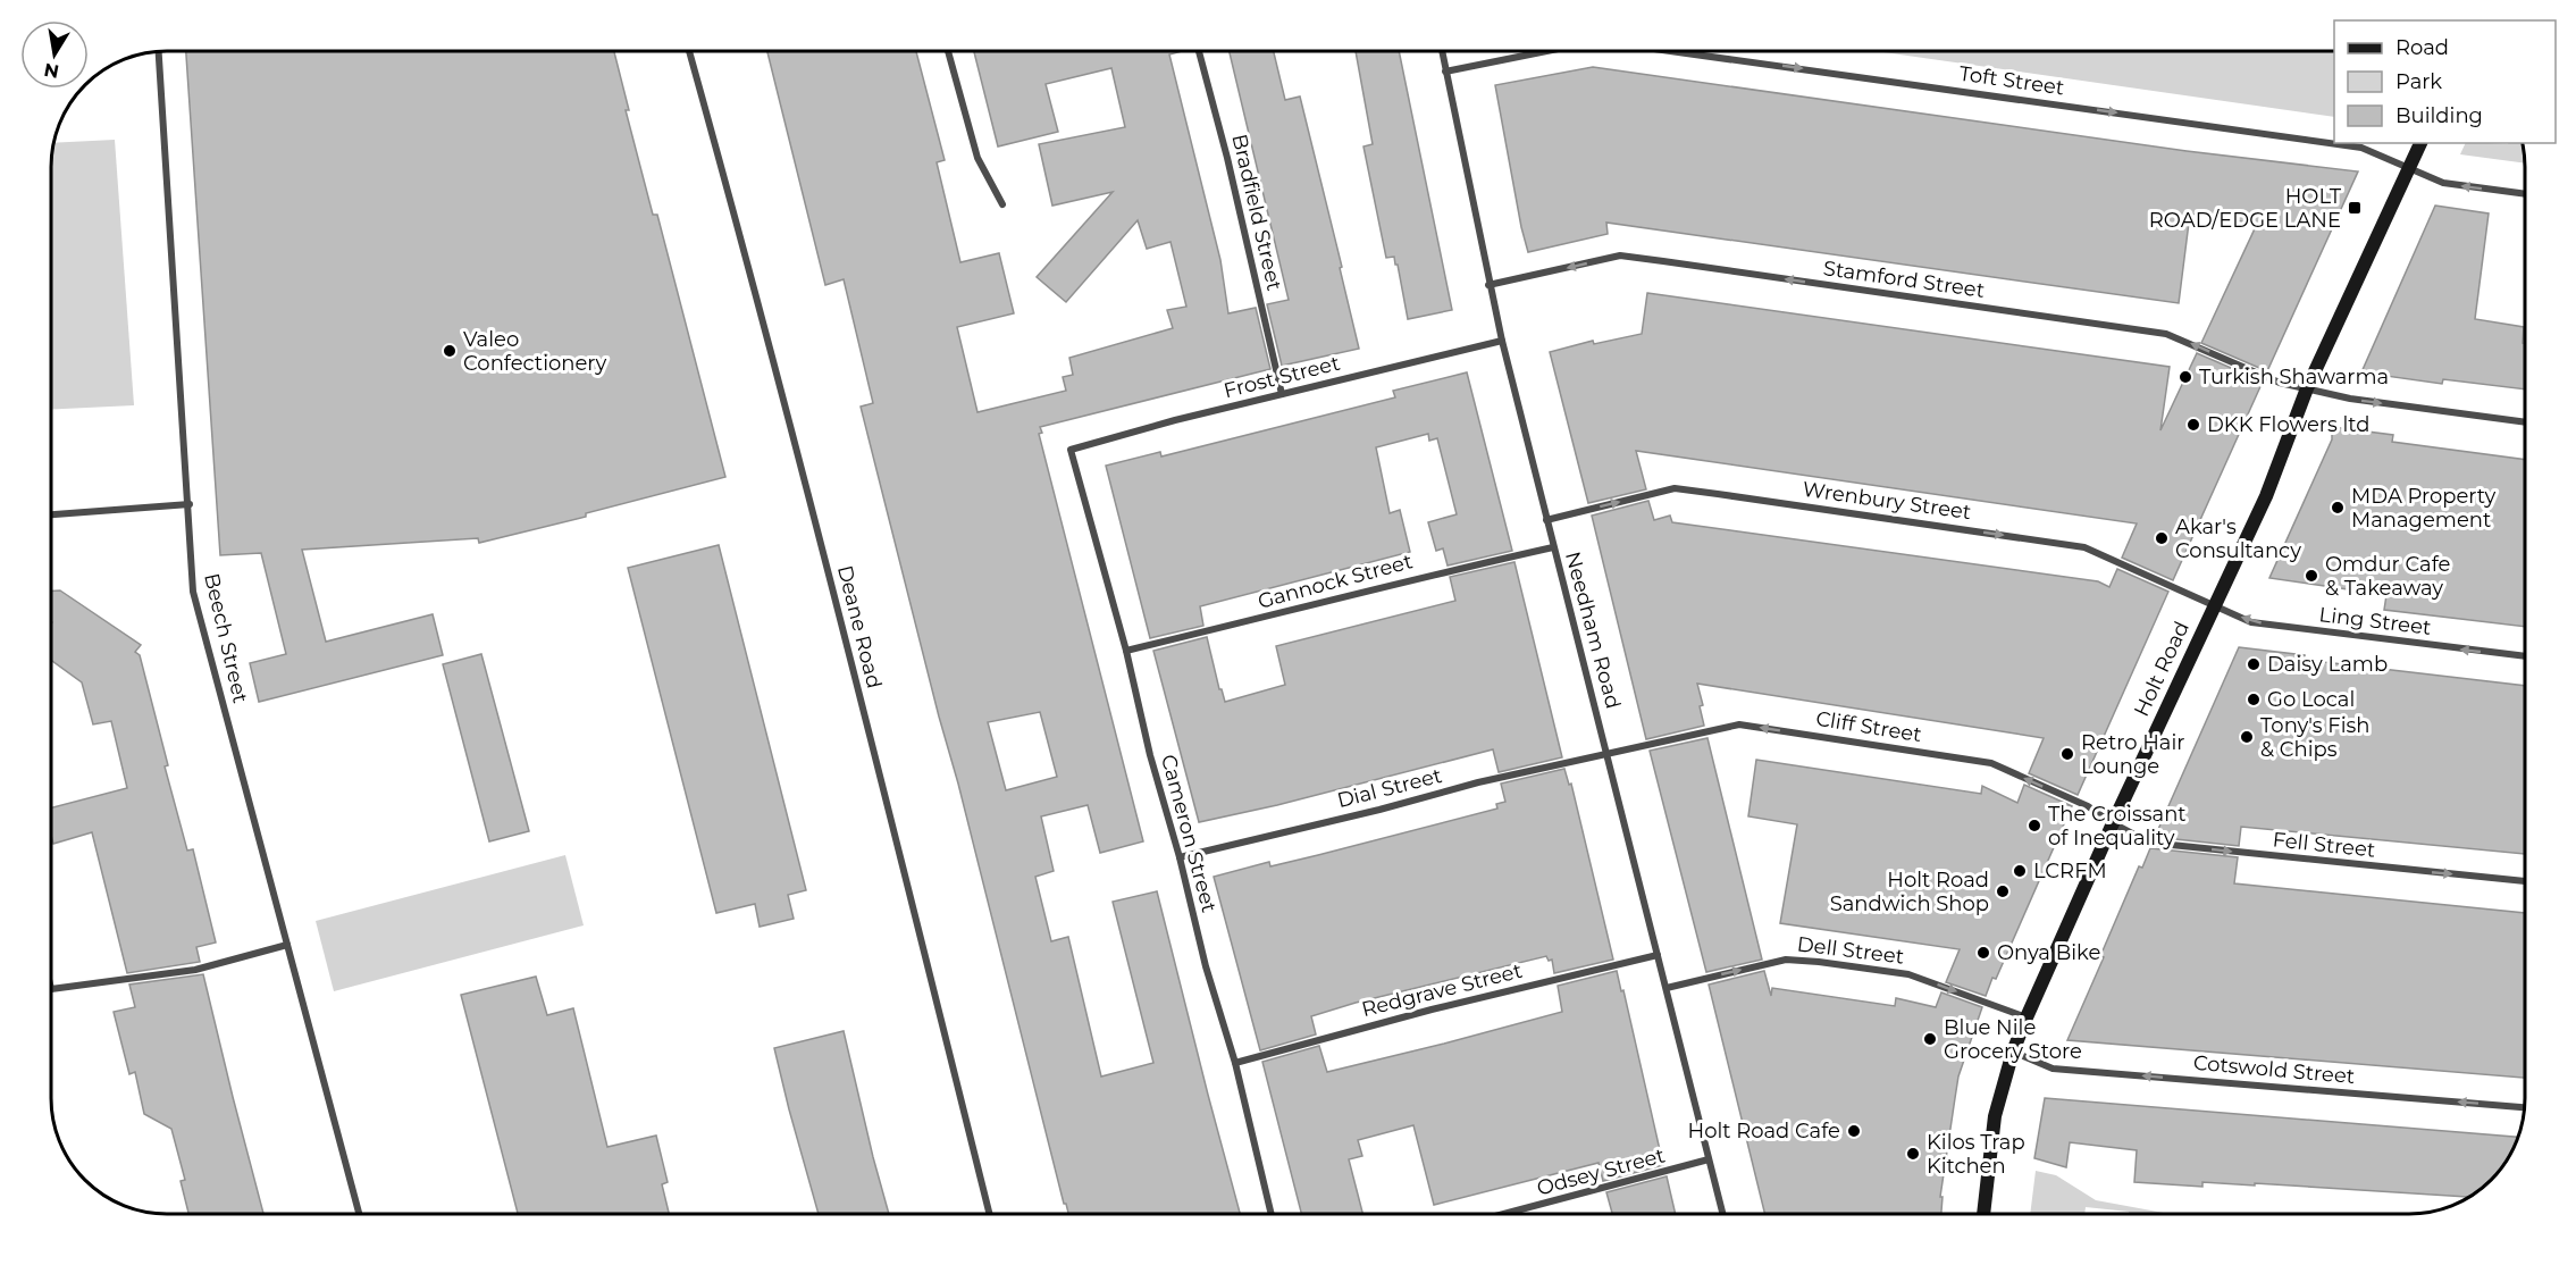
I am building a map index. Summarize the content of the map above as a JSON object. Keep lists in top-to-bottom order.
{
  "streets": {
    "main road": ["Holt Road"],
    "street": [
      "Toft Street",
      "Bradfield Street",
      "Stamford Street",
      "Frost Street",
      "Wrenbury Street",
      "Gannock Street",
      "Ling Street",
      "Deane Road",
      "Needham Road",
      "Beech Street",
      "Cliff Street",
      "Dial Street",
      "Cameron Street",
      "Fell Street",
      "Dell Street",
      "Redgrave Street",
      "Cotswold Street",
      "Odsey Street"
    ]
  },
  "crossings": [
    ["Toft Street", "Needham Road"],
    ["Toft Street", "Holt Road"],
    ["Bradfield Street", "Frost Street"],
    ["Stamford Street", "Needham Road"],
    ["Stamford Street", "Holt Road"],
    ["Frost Street", "Needham Road"],
    ["Frost Street", "Cameron Street"],
    ["Wrenbury Street", "Ling Street"],
    ["Wrenbury Street", "Needham Road"],
    ["Wrenbury Street", "Holt Road"],
    ["Gannock Street", "Needham Road"],
    ["Gannock Street", "Cameron Street"],
    ["Ling Street", "Holt Road"],
    ["Needham Road", "Cliff Street"],
    ["Needham Road", "Dial Street"],
    ["Needham Road", "Dell Street"],
    ["Needham Road", "Redgrave Street"],
    ["Needham Road", "Odsey Street"],
    ["Holt Road", "Cliff Street"],
    ["Holt Road", "Fell Street"],
    ["Holt Road", "Dell Street"],
    ["Holt Road", "Cotswold Street"],
    ["Cliff Street", "Dial Street"],
    ["Cliff Street", "Fell Street"],
    ["Dial Street", "Cameron Street"],
    ["Cameron Street", "Redgrave Street"]
  ],
  "one_way": [
    "Wrenbury Street",
    "Ling Street",
    "Cliff Street",
    "Fell Street",
    "Dell Street",
    "Cotswold Street"
  ],
  "places": {
    "transit": ["HOLT ROAD/EDGE LANE"],
    "other": [
      "Valeo Confectionery",
      "Turkish Shawarma",
      "DKK Flowers ltd",
      "MDA Property Management",
      "Akar's Consultancy",
      "Omdur Cafe & Takeaway",
      "Daisy Lamb",
      "Go Local",
      "Tony's Fish & Chips",
      "Retro Hair Lounge",
      "The Croissant of Inequality",
      "LCRFM",
      "Holt Road Sandwich Shop",
      "Onya Bike",
      "Blue Nile Grocery Store",
      "Holt Road Cafe",
      "Kilos Trap Kitchen"
    ]
  },
  "legend": ["Road", "Park", "Building"],
  "north": "bottom"
}
